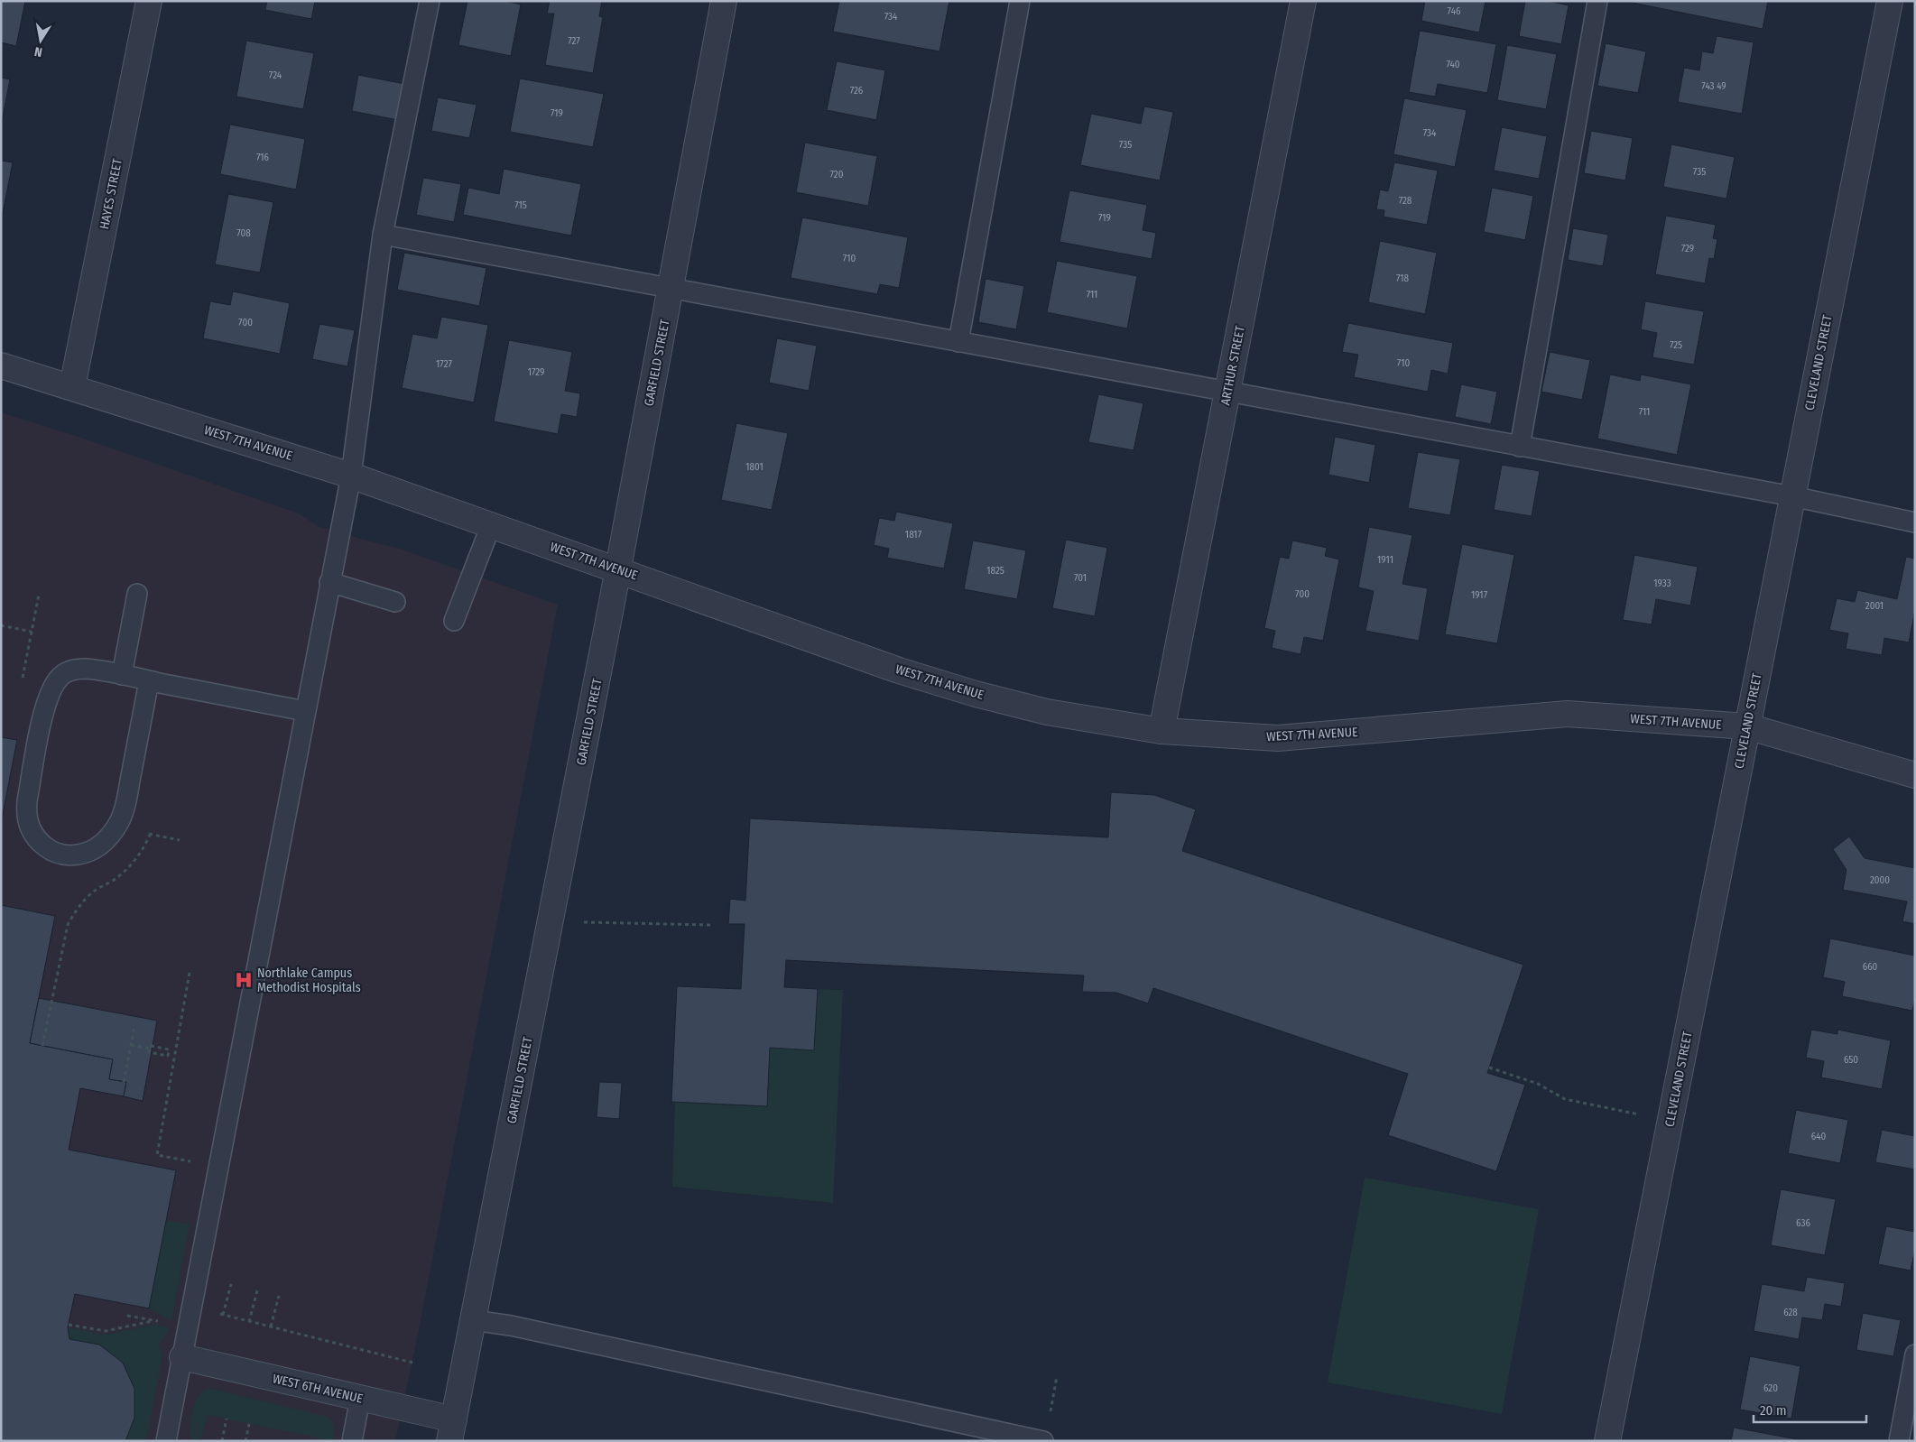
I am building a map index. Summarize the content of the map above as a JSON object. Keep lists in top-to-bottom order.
{
  "streets": {
    "street": [
      "HAYES STREET",
      "GARFIELD STREET",
      "CLEVELAND STREET",
      "ARTHUR STREET",
      "WEST 7TH AVENUE",
      "WEST 6TH AVENUE"
    ]
  },
  "crossings": [
    ["HAYES STREET", "WEST 7TH AVENUE"],
    ["GARFIELD STREET", "WEST 7TH AVENUE"],
    ["GARFIELD STREET", "WEST 6TH AVENUE"],
    ["CLEVELAND STREET", "WEST 7TH AVENUE"],
    ["ARTHUR STREET", "WEST 7TH AVENUE"]
  ],
  "places": {
    "hospital": ["Northlake Campus Methodist Hospitals"]
  },
  "house_numbers": [
    "746",
    "734",
    "727",
    "740",
    "724",
    "743 49",
    "726",
    "719",
    "734",
    "735",
    "716",
    "735",
    "720",
    "728",
    "715",
    "719",
    "708",
    "729",
    "710",
    "718",
    "711",
    "700",
    "725",
    "710",
    "1727",
    "1729",
    "711",
    "1801",
    "1817",
    "1911",
    "1825",
    "701",
    "1933",
    "700",
    "1917",
    "2001",
    "2000",
    "660",
    "650",
    "640",
    "636",
    "628",
    "620"
  ],
  "scale_bar": "20 m",
  "north": "bottom"
}
